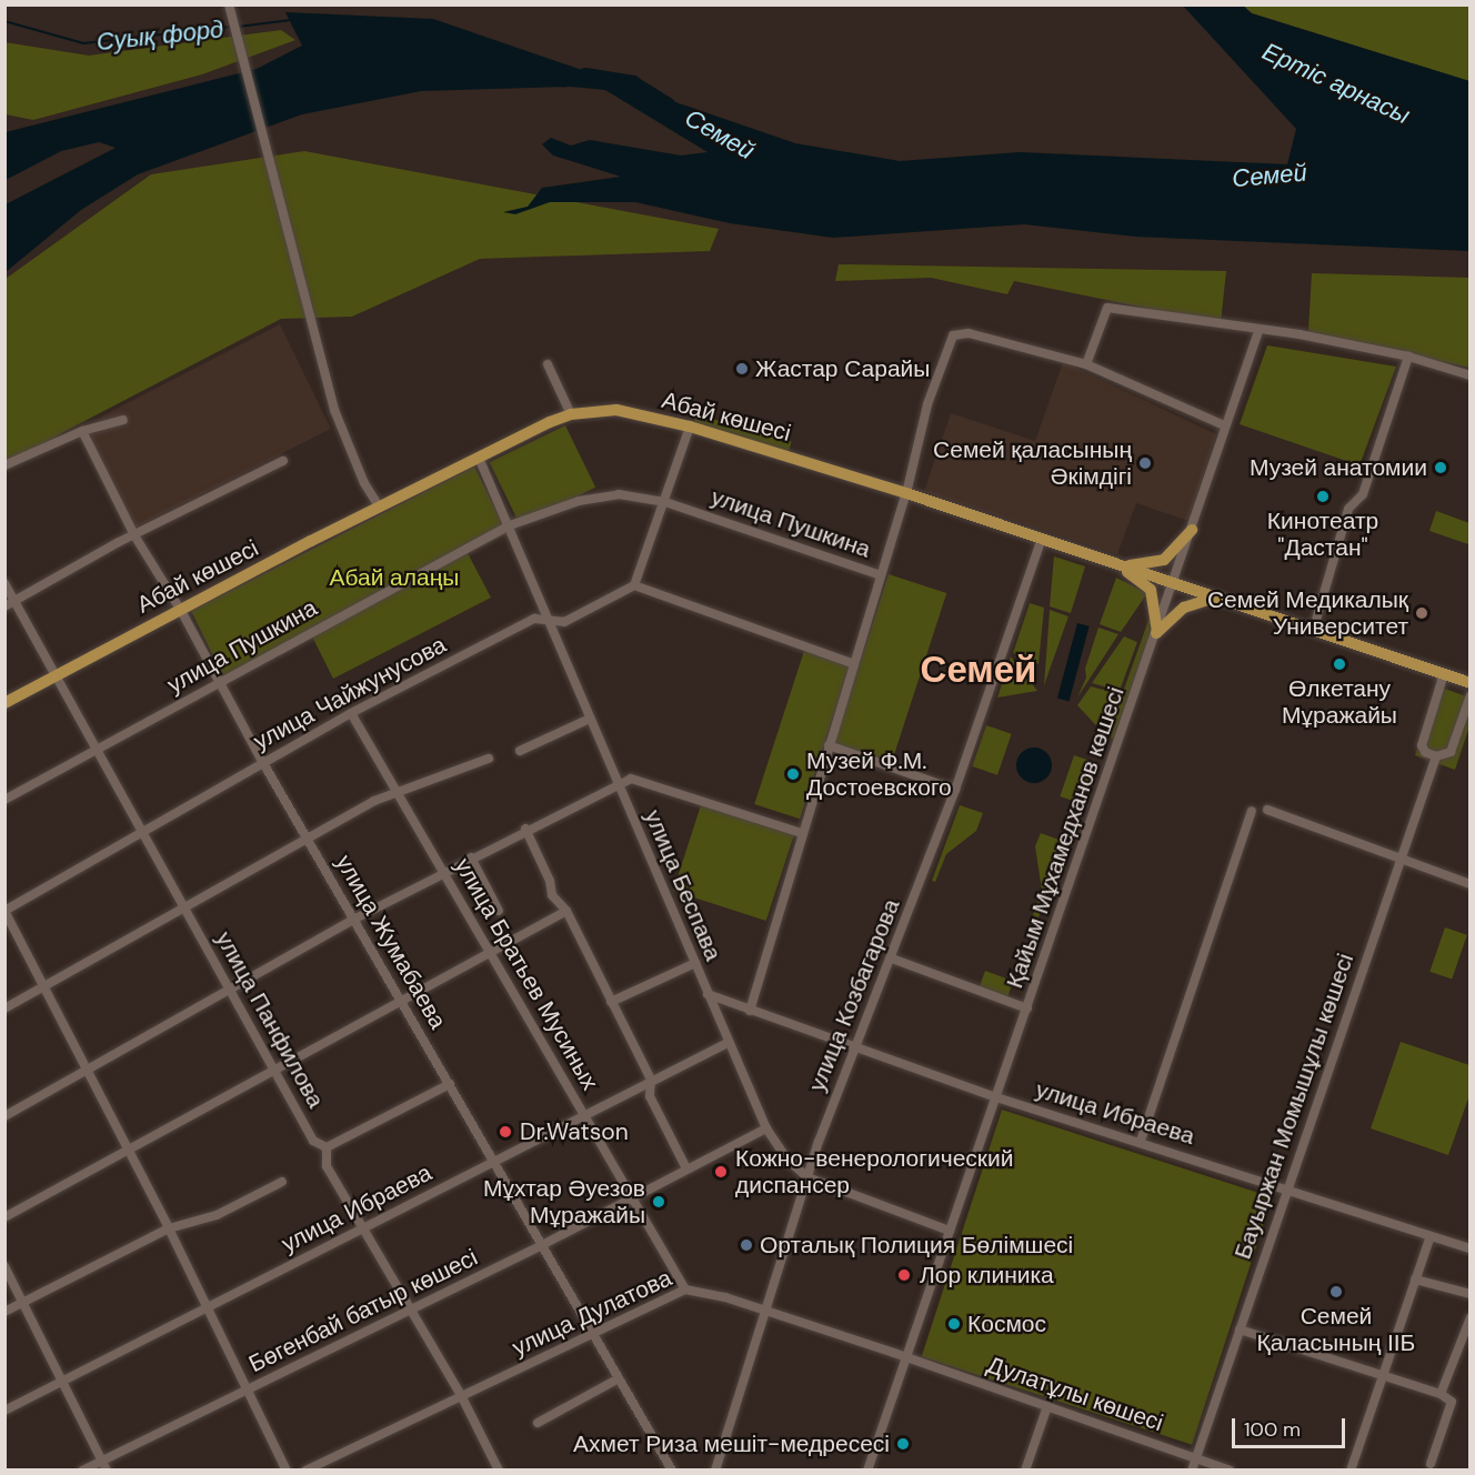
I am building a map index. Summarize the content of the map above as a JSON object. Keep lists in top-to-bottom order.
{
  "streets": {
    "main road": ["Абай көшесі"],
    "street": [
      "улица Пушкина",
      "улица Чайжунусова",
      "Қайым Мұхамедханов көшесі",
      "улица Беспава",
      "улица Жумабаева",
      "улица Братьев Мусиных",
      "улица Козбагарова",
      "улица Панфилова",
      "Бауыржан Момышұлы көшесі",
      "улица Ибраева",
      "Бөгенбай батыр көшесі",
      "улица Дулатова",
      "Дулатұлы көшесі"
    ]
  },
  "crossings": [
    ["Абай көшесі", "Қайым Мұхамедханов көшесі"],
    ["Абай көшесі", "улица Беспава"],
    ["Абай көшесі", "улица Жумабаева"],
    ["Абай көшесі", "улица Козбагарова"],
    ["Абай көшесі", "улица Панфилова"],
    ["улица Пушкина", "улица Беспава"],
    ["улица Пушкина", "улица Жумабаева"],
    ["улица Пушкина", "улица Панфилова"],
    ["улица Чайжунусова", "улица Беспава"],
    ["улица Чайжунусова", "улица Жумабаева"],
    ["улица Чайжунусова", "улица Братьев Мусиных"],
    ["улица Чайжунусова", "улица Панфилова"],
    ["Қайым Мұхамедханов көшесі", "улица Беспава"],
    ["Қайым Мұхамедханов көшесі", "улица Ибраева"],
    ["Қайым Мұхамедханов көшесі", "улица Дулатова"],
    ["Қайым Мұхамедханов көшесі", "Дулатұлы көшесі"],
    ["улица Беспава", "улица Козбагарова"],
    ["улица Беспава", "улица Ибраева"],
    ["улица Беспава", "Бөгенбай батыр көшесі"],
    ["улица Жумабаева", "улица Ибраева"],
    ["улица Жумабаева", "Бөгенбай батыр көшесі"],
    ["улица Жумабаева", "улица Дулатова"],
    ["улица Братьев Мусиных", "улица Ибраева"],
    ["улица Братьев Мусиных", "Бөгенбай батыр көшесі"],
    ["улица Братьев Мусиных", "улица Дулатова"],
    ["улица Козбагарова", "улица Ибраева"],
    ["улица Козбагарова", "улица Дулатова"],
    ["Бауыржан Момышұлы көшесі", "улица Ибраева"],
    ["Бауыржан Момышұлы көшесі", "Дулатұлы көшесі"],
    ["улица Дулатова", "Дулатұлы көшесі"]
  ],
  "districts": ["Семей"],
  "water": ["Суық форд", "Ертіс арнасы", "Семей"],
  "parks": ["Абай алаңы"],
  "places": [
    "Жастар Сарайы",
    "Семей қаласының Әкімдігі",
    "Музей анатомии",
    "Кинотеатр \"Дастан\"",
    "Семей Медикалық Университет",
    "Өлкетану Мұражайы",
    "Музей Ф.М. Достоевского",
    "Dr.Watson",
    "Кожно-венерологический диспансер",
    "Мұхтар Әуезов Мұражайы",
    "Орталық Полиция Бөлімшесі",
    "Лор клиника",
    "Семей Қаласының ІІБ",
    "Космос",
    "Ахмет Риза мешіт-медресесі"
  ],
  "scale_bar": "100 m"
}
